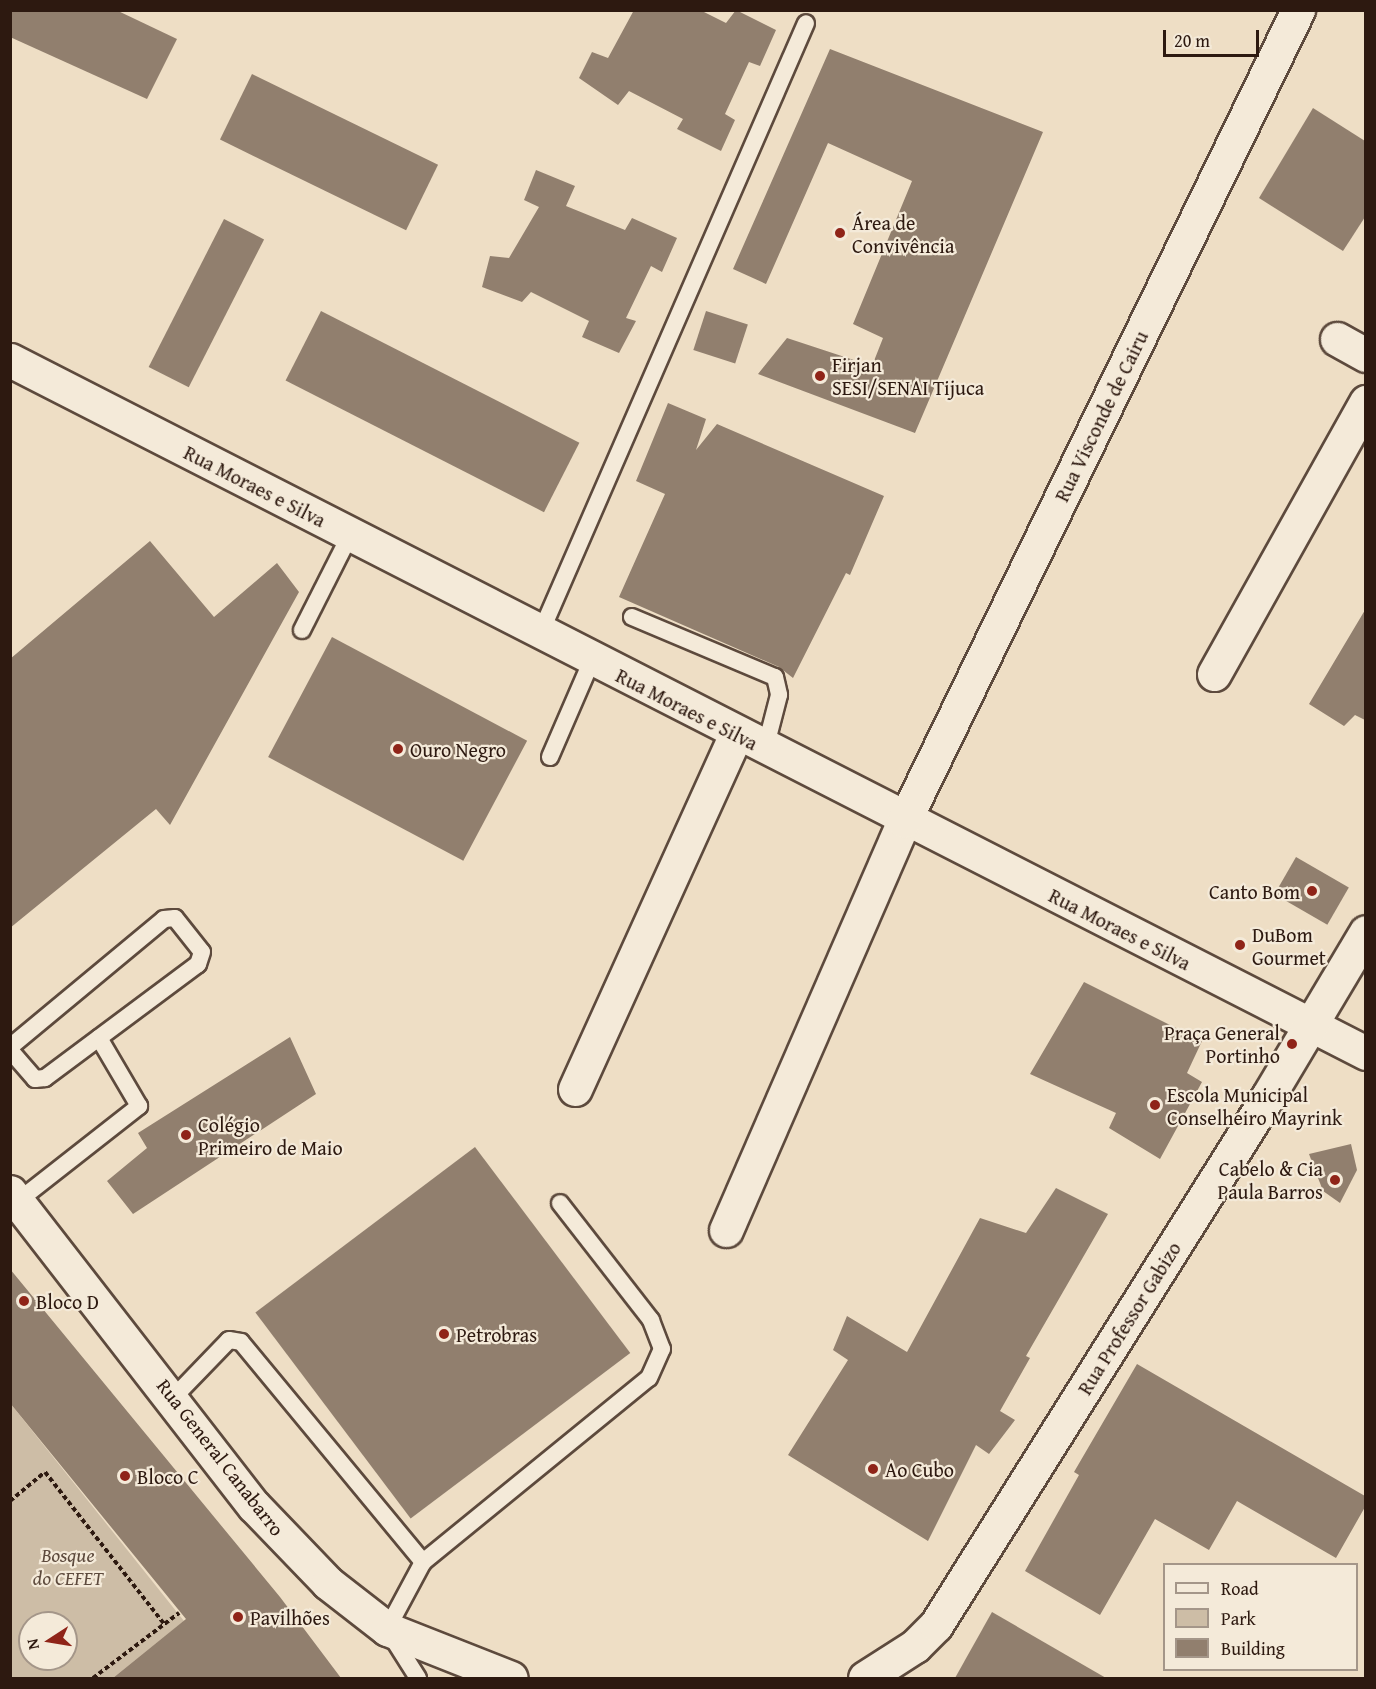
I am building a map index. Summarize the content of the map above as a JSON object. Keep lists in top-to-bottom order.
{
  "streets": {
    "street": [
      "Rua Visconde de Cairu",
      "Rua Moraes e Silva",
      "Rua Professor Gabizo",
      "Rua General Canabarro"
    ]
  },
  "crossings": [
    ["Rua Visconde de Cairu", "Rua Moraes e Silva"],
    ["Rua Moraes e Silva", "Rua Professor Gabizo"]
  ],
  "parks": ["Bosque do CEFET"],
  "places": [
    "Área de Convivência",
    "Firjan SESI/SENAI Tijuca",
    "Ouro Negro",
    "Canto Bom",
    "DuBom Gourmet",
    "Praça General Portinho",
    "Escola Municipal Conselheiro Mayrink",
    "Colégio Primeiro de Maio",
    "Cabelo & Cia Paula Barros",
    "Bloco D",
    "Petrobras",
    "Ao Cubo",
    "Bloco C",
    "Pavilhões"
  ],
  "legend": ["Road", "Park", "Building"],
  "scale_bar": "20 m",
  "north": "left"
}
